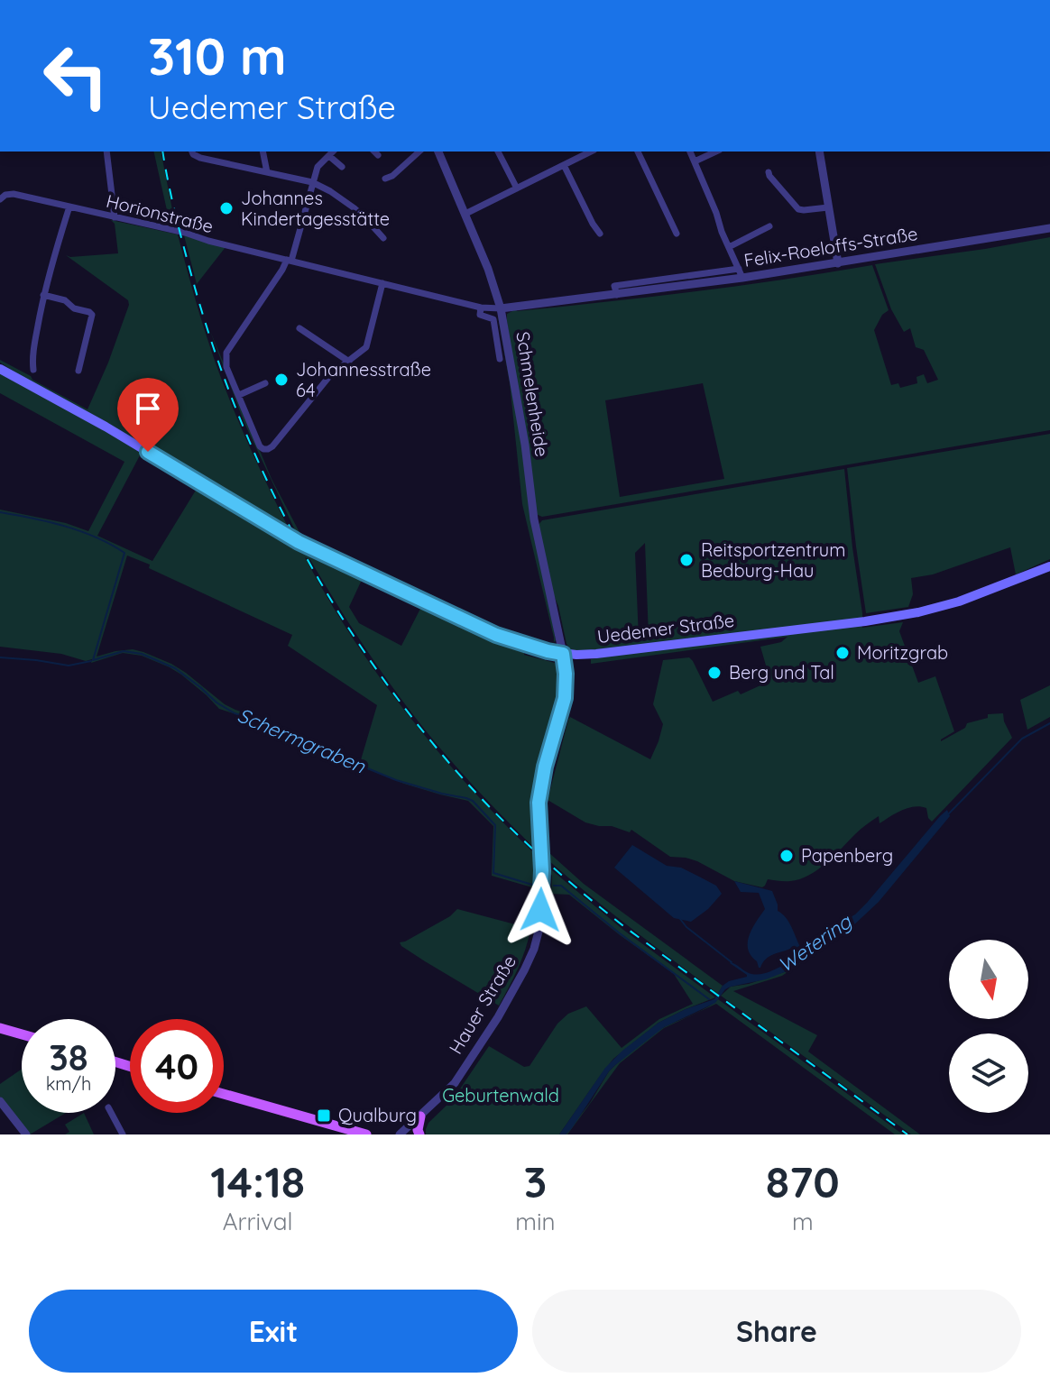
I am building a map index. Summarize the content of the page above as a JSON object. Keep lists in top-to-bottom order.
{
  "streets": {
    "main road": ["Uedemer Straße"],
    "street": [
      "Horionstraße",
      "Felix-Roeloffs-Straße",
      "Schmelenheide",
      "Hauer Straße"
    ]
  },
  "crossings": [
    ["Horionstraße", "Felix-Roeloffs-Straße"],
    ["Horionstraße", "Schmelenheide"],
    ["Felix-Roeloffs-Straße", "Schmelenheide"],
    ["Schmelenheide", "Uedemer Straße"],
    ["Schmelenheide", "Hauer Straße"],
    ["Uedemer Straße", "Hauer Straße"]
  ],
  "water": ["Schermgraben", "Wetering"],
  "parks": ["Geburtenwald"],
  "places": {
    "other": [
      "Johannes Kindertagesstätte",
      "Johannesstraße 64",
      "Reitsportzentrum Bedburg-Hau",
      "Moritzgrab",
      "Berg und Tal",
      "Papenberg"
    ],
    "transit": ["Qualburg"]
  },
  "north": "bottom",
  "page": {
    "turn": ["310 m", "Uedemer Straße"],
    "speed": "38 km/h",
    "limit": "40",
    "eta": [
      "14:18",
      "Arrival",
      "3",
      "min",
      "870",
      "m"
    ],
    "buttons": ["Exit", "Share"]
  }
}
